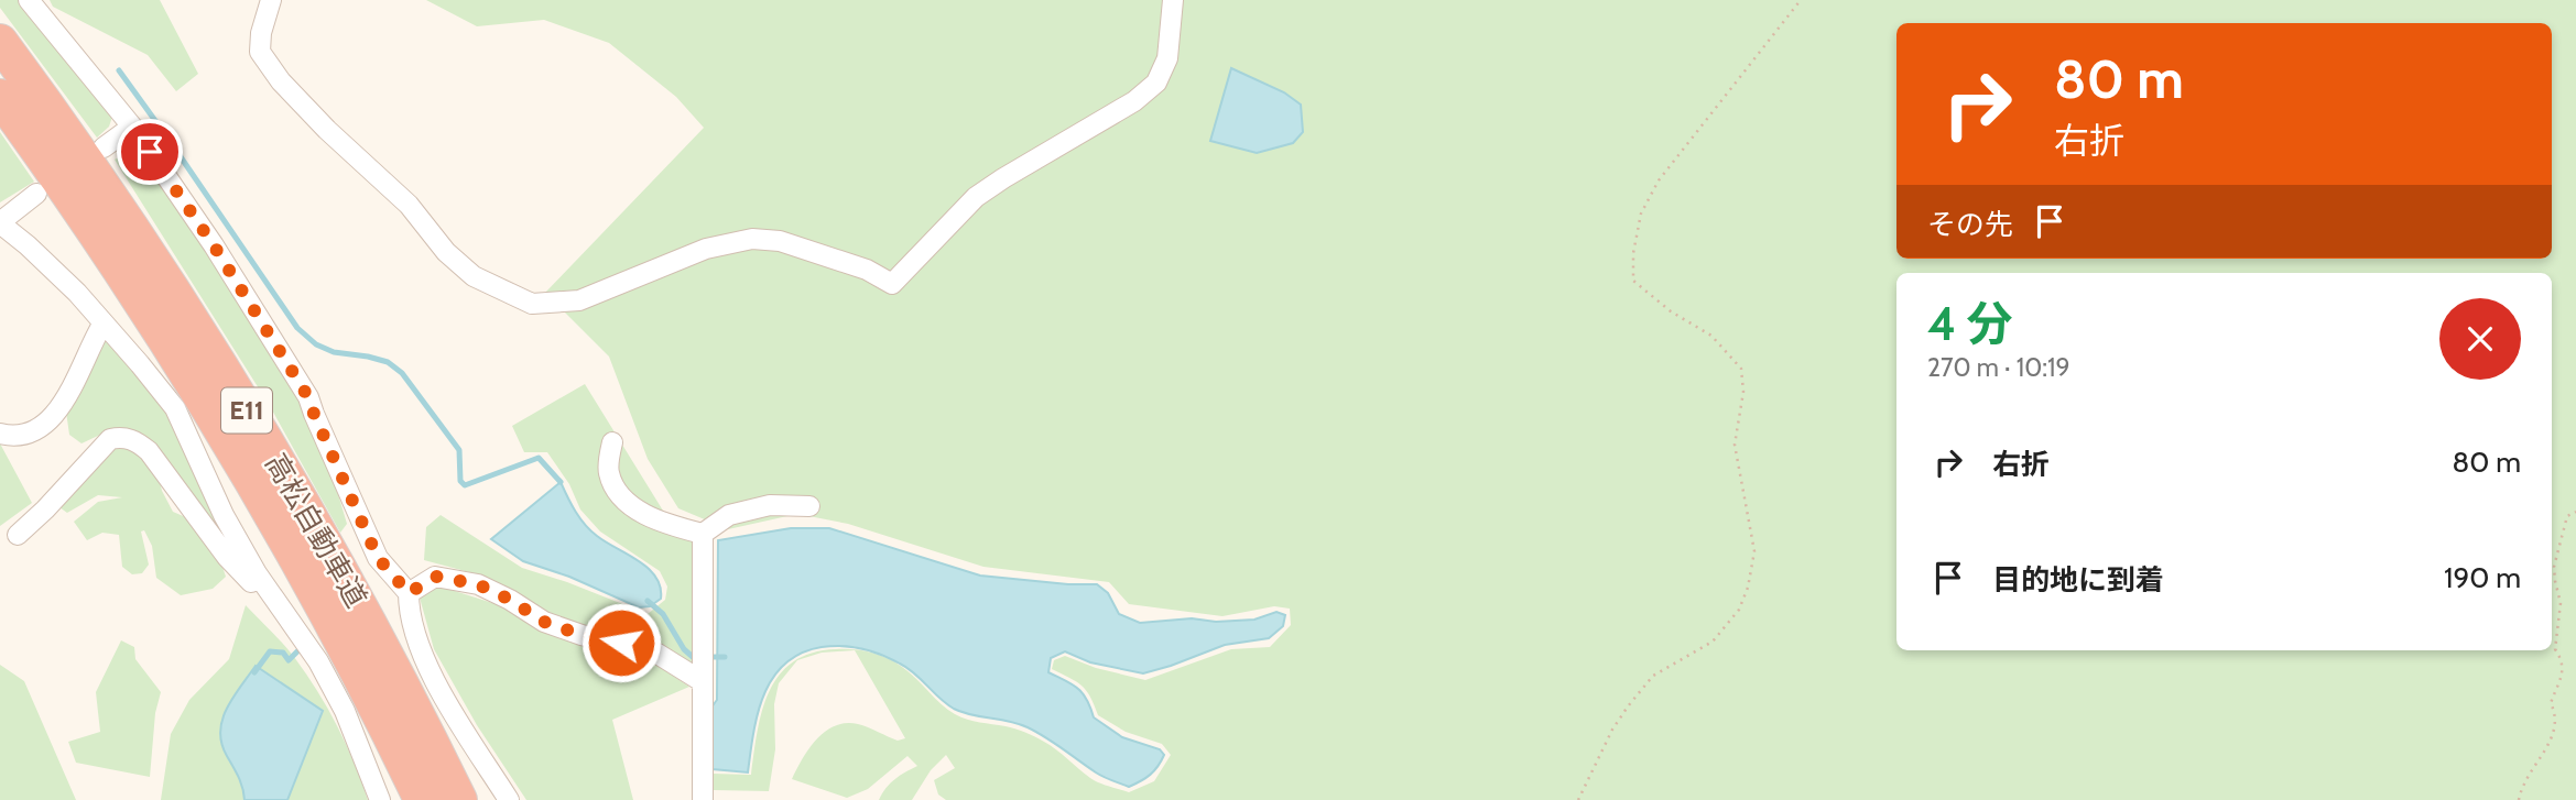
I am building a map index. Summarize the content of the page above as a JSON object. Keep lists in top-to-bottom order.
{
  "streets": {
    "highway": ["E11", "高松自動車道"]
  },
  "page": {
    "turn": ["80 m", "右折"],
    "then": "その先",
    "heading": ["4 分", "270 m · 10:19"],
    "list": [
      {
        "name": "右折",
        "value": "80 m"
      },
      {
        "name": "目的地に到着",
        "value": "190 m"
      }
    ]
  }
}
